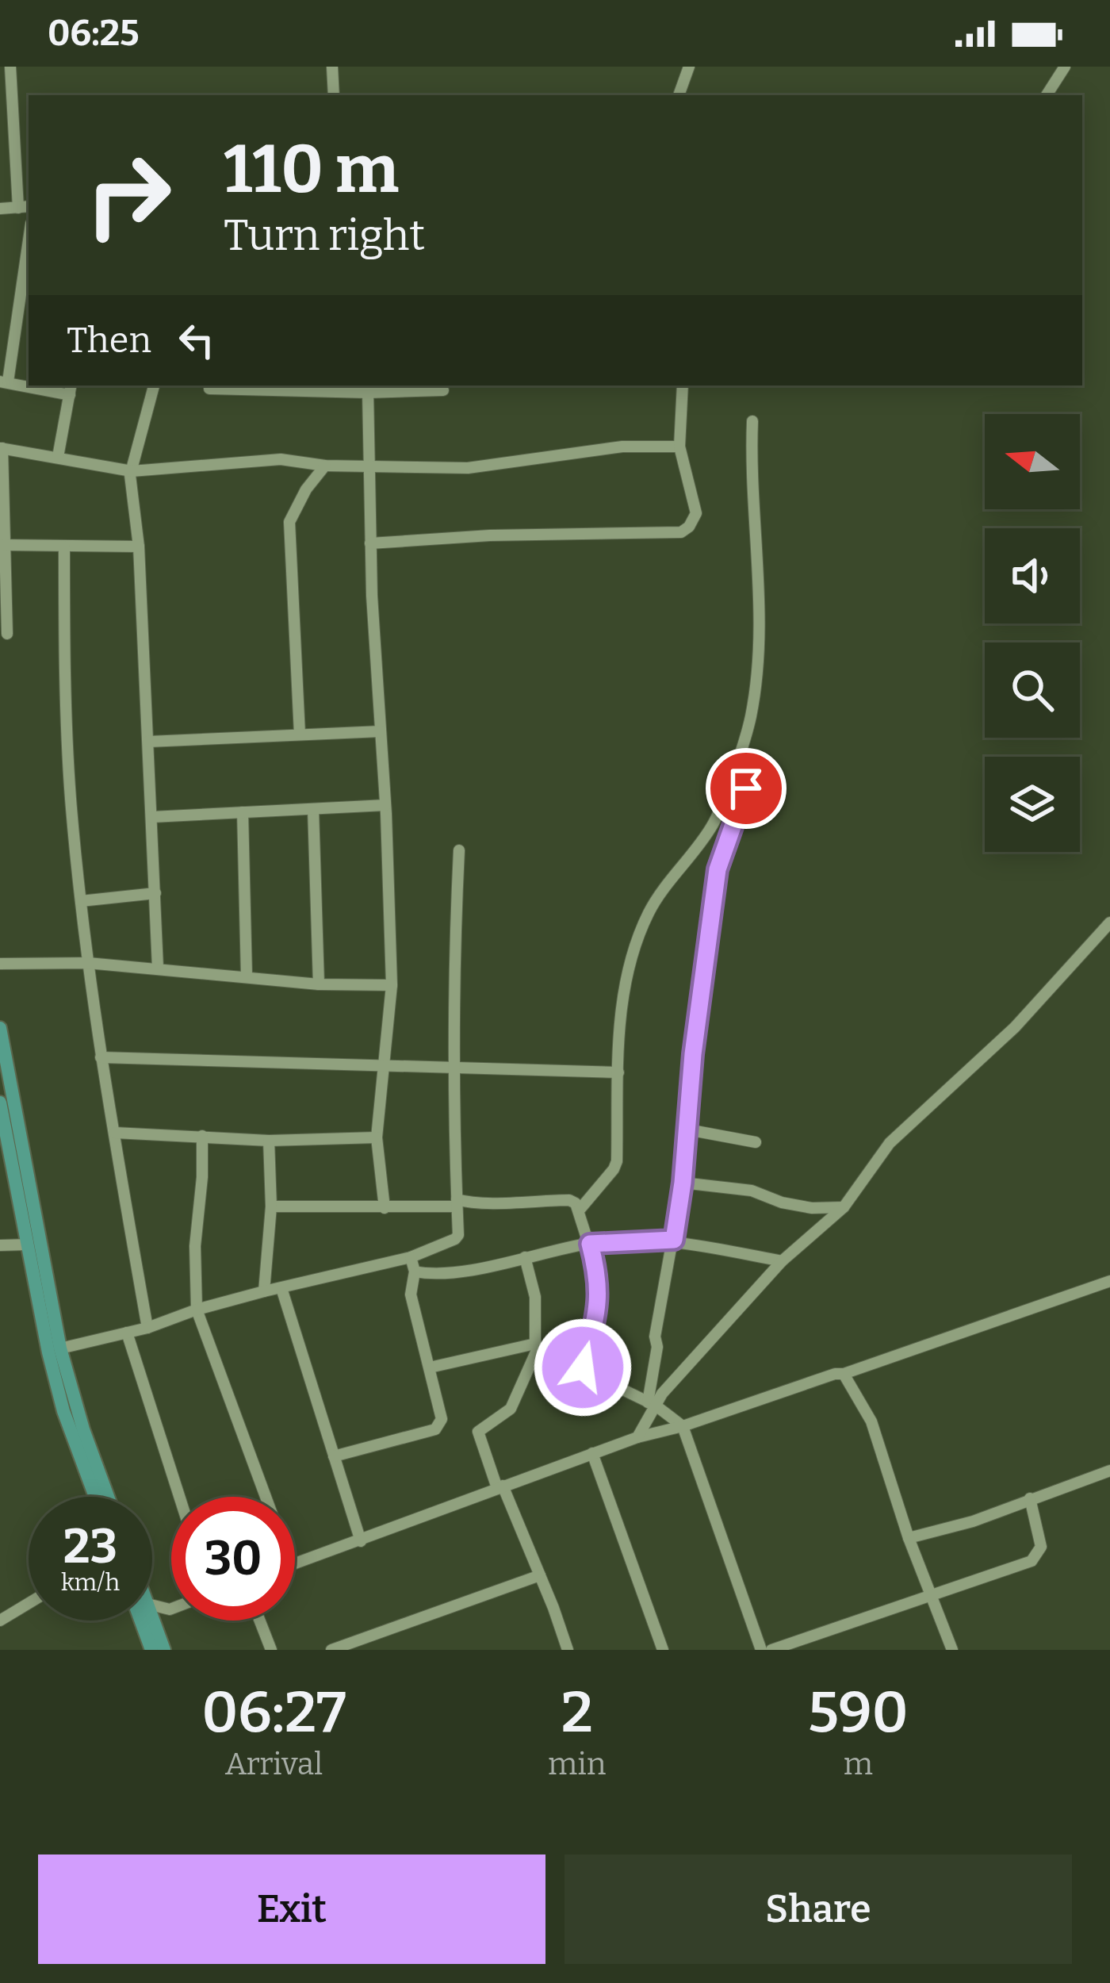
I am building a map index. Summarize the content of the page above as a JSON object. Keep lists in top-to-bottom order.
{
  "north": "left",
  "page": {
    "status": "06:25",
    "turn": ["110 m", "Turn right"],
    "then": "Then",
    "speed": "23 km/h",
    "limit": "30",
    "eta": [
      "06:27",
      "Arrival",
      "2",
      "min",
      "590",
      "m"
    ],
    "buttons": ["Exit", "Share"]
  }
}
